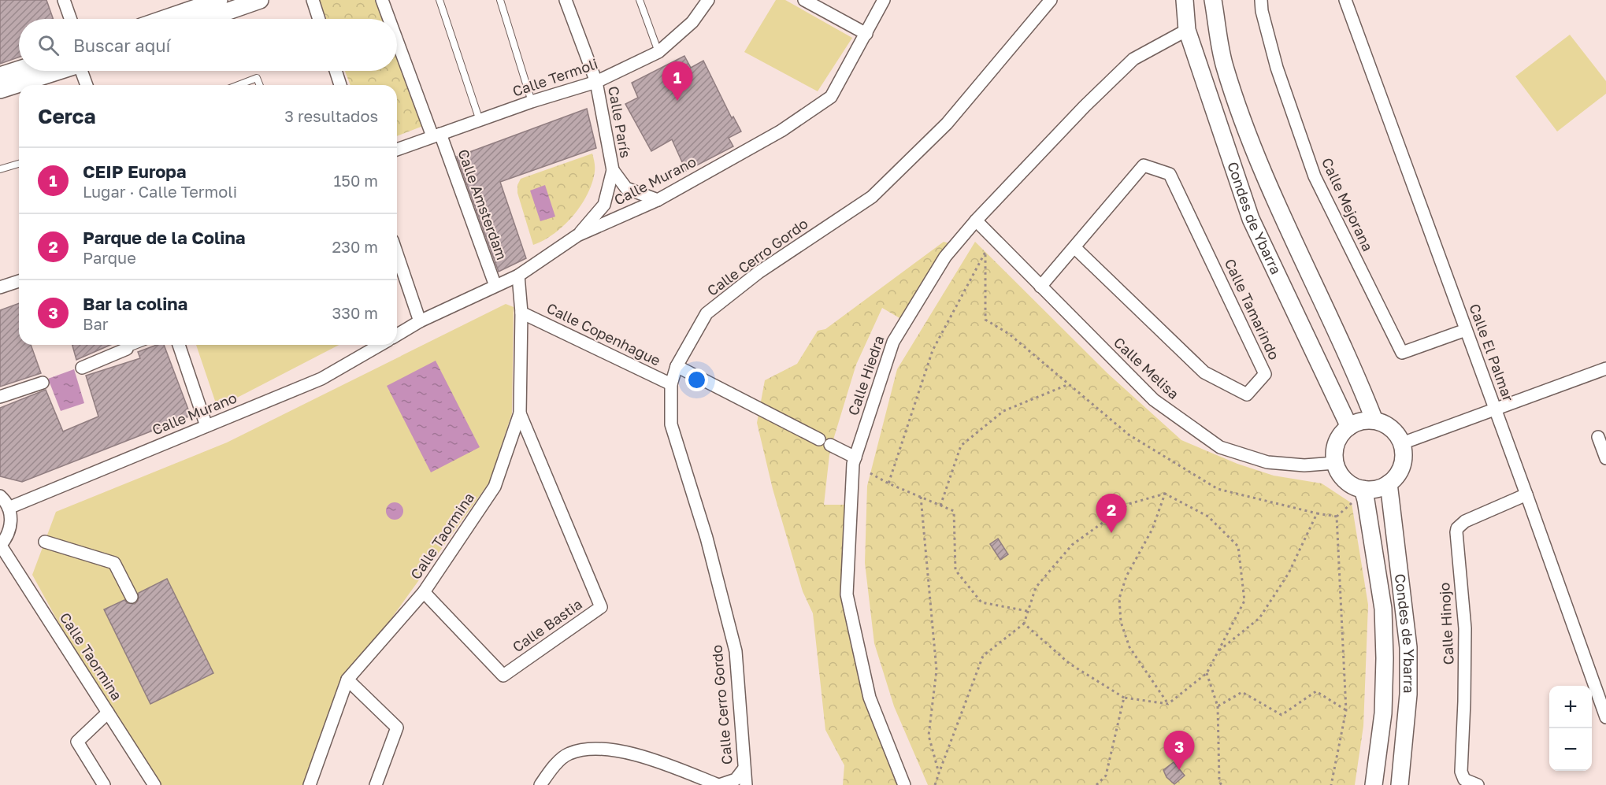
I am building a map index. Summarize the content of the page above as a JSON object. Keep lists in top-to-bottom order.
{
  "streets": {
    "main road": ["Condes de Ybarra"],
    "street": [
      "Calle Termoli",
      "Calle París",
      "Calle Murano",
      "Calle Amsterdam",
      "Calle Mejorana",
      "Calle Cerro Gordo",
      "Calle Tamarindo",
      "Calle Copenhague",
      "Calle El Palmar",
      "Calle Melisa",
      "Calle Hiedra",
      "Calle Taormina",
      "Calle Hinojo",
      "Calle Bastia"
    ]
  },
  "crossings": [
    ["Calle Termoli", "Calle París"],
    ["Calle Termoli", "Calle Amsterdam"],
    ["Calle París", "Calle Murano"],
    ["Calle Murano", "Calle Amsterdam"],
    ["Calle Murano", "Calle Taormina"],
    ["Calle Mejorana", "Calle El Palmar"],
    ["Condes de Ybarra", "Calle Melisa"],
    ["Condes de Ybarra", "Calle Hiedra"],
    ["Calle Cerro Gordo", "Calle Copenhague"],
    ["Calle Tamarindo", "Calle Melisa"],
    ["Calle Copenhague", "Calle Taormina"],
    ["Calle El Palmar", "Calle Hinojo"],
    ["Calle Melisa", "Calle Hiedra"],
    ["Calle Taormina", "Calle Bastia"]
  ],
  "page": {
    "search": "Buscar aquí",
    "pins": ["1", "2", "3"],
    "heading": ["Cerca", "3 resultados"],
    "list": [
      {
        "mark": "1",
        "name": "CEIP Europa",
        "note": "Lugar · Calle Termoli",
        "value": "150 m"
      },
      {
        "mark": "2",
        "name": "Parque de la Colina",
        "note": "Parque",
        "value": "230 m"
      },
      {
        "mark": "3",
        "name": "Bar la colina",
        "note": "Bar",
        "value": "330 m"
      }
    ],
    "map_buttons": ["+", "−"]
  }
}
